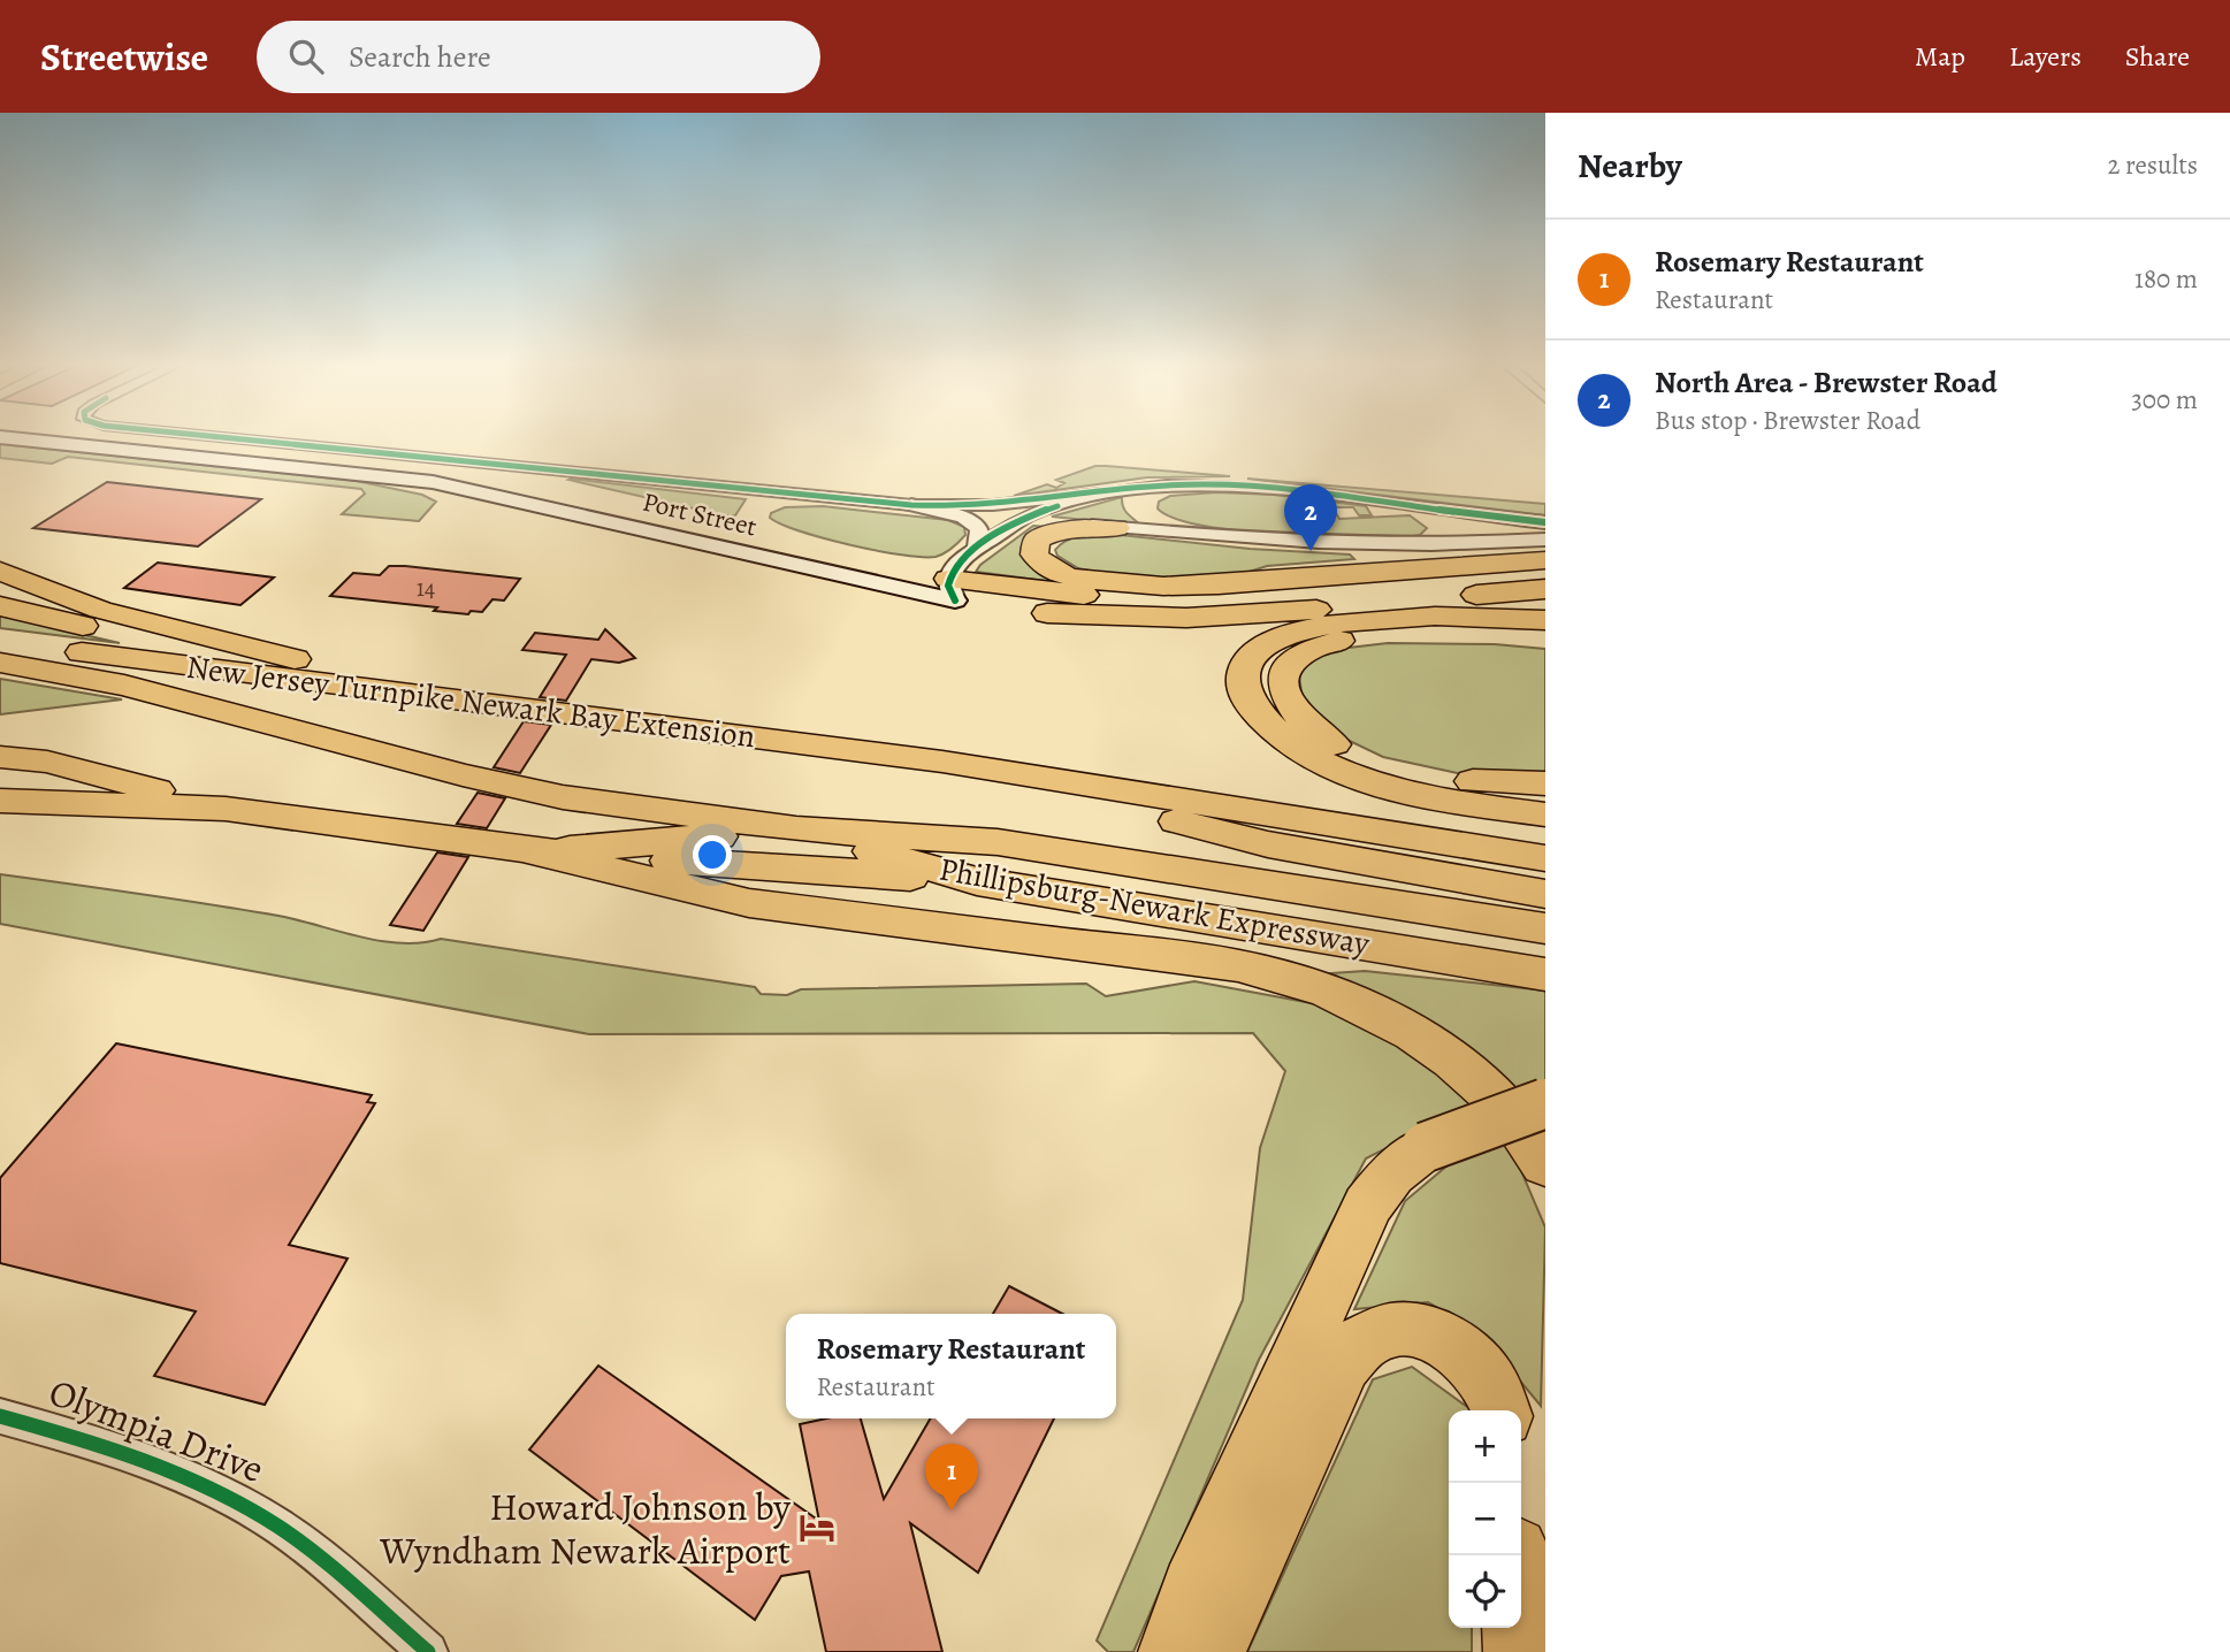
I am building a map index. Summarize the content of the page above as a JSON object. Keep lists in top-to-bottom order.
{
  "streets": {
    "highway": ["New Jersey Turnpike Newark Bay Extension", "Phillipsburg-Newark Expressway"],
    "main road": ["Port Street"],
    "street": ["Olympia Drive"]
  },
  "crossings": [
    ["New Jersey Turnpike Newark Bay Extension", "Phillipsburg-Newark Expressway"]
  ],
  "places": {
    "hotel": ["Howard Johnson by Wyndham Newark Airport"]
  },
  "house_numbers": ["14"],
  "page": {
    "header": "Streetwise",
    "search": "Search here",
    "nav": ["Map", "Layers", "Share"],
    "heading": ["Nearby", "2 results"],
    "list": [
      {
        "mark": "1",
        "name": "Rosemary Restaurant",
        "note": "Restaurant",
        "value": "180 m"
      },
      {
        "mark": "2",
        "name": "North Area - Brewster Road",
        "note": "Bus stop · Brewster Road",
        "value": "300 m"
      }
    ],
    "pins": ["2", "1"],
    "popup": ["Rosemary Restaurant", "Restaurant"],
    "map_buttons": ["+", "−"]
  }
}
